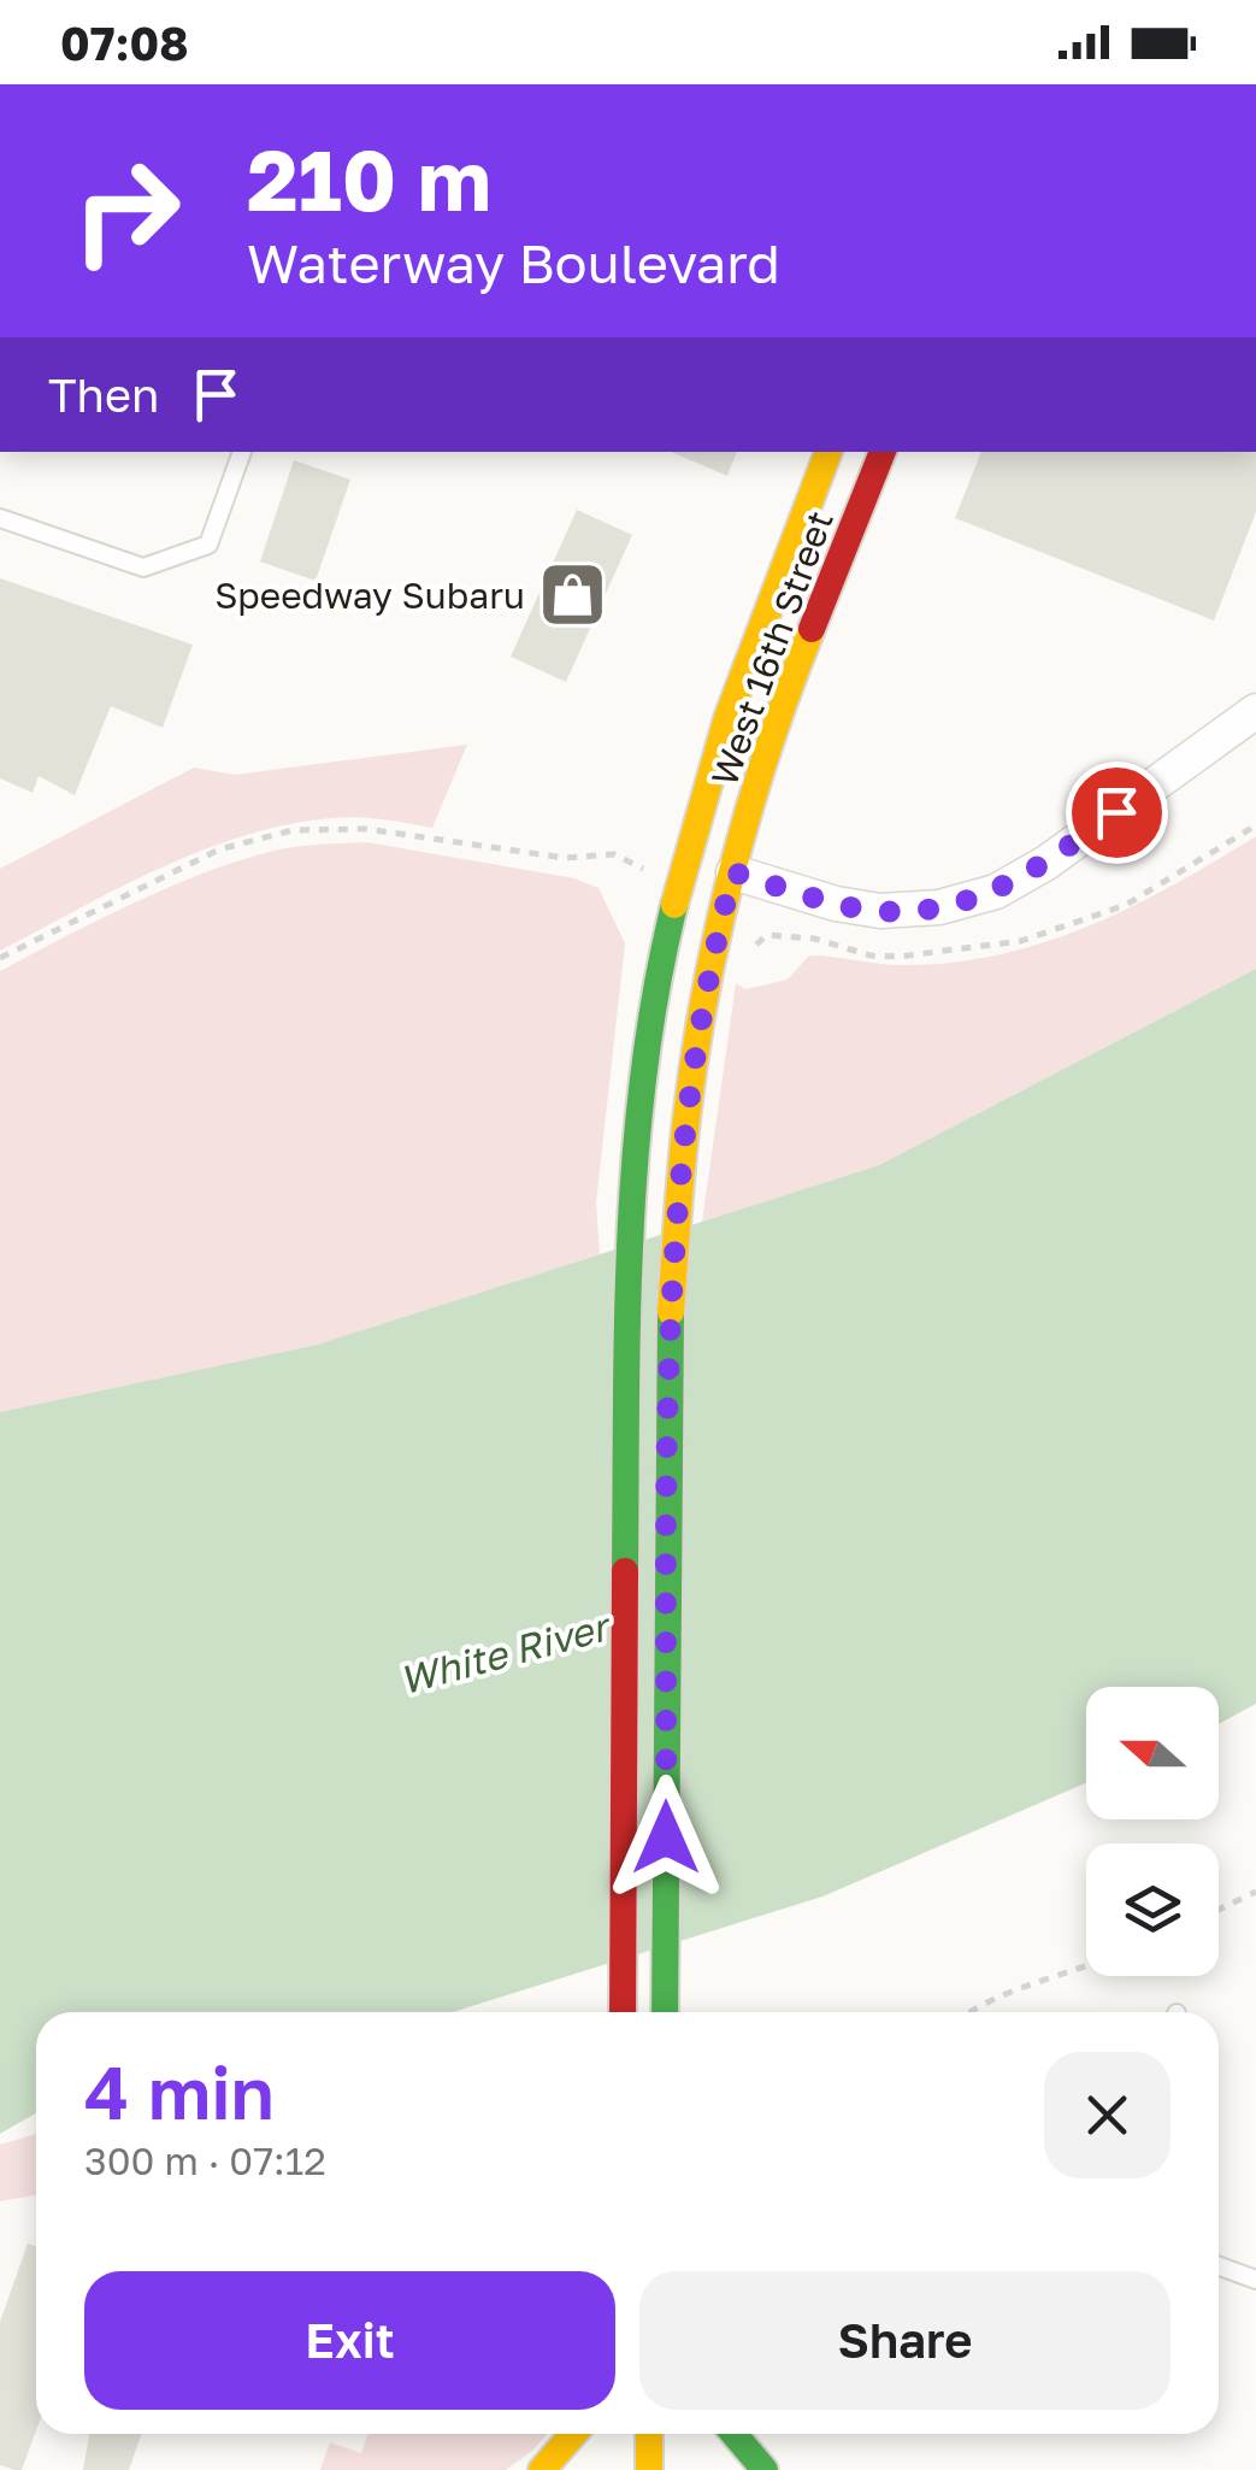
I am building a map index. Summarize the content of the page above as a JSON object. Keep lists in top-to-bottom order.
{
  "streets": {
    "main road": ["West 16th Street"]
  },
  "water": ["White River"],
  "places": {
    "shop": ["Speedway Subaru"]
  },
  "north": "left",
  "page": {
    "status": "07:08",
    "turn": ["210 m", "Waterway Boulevard"],
    "then": "Then",
    "heading": ["4 min", "300 m · 07:12"],
    "buttons": ["Exit", "Share"]
  }
}
